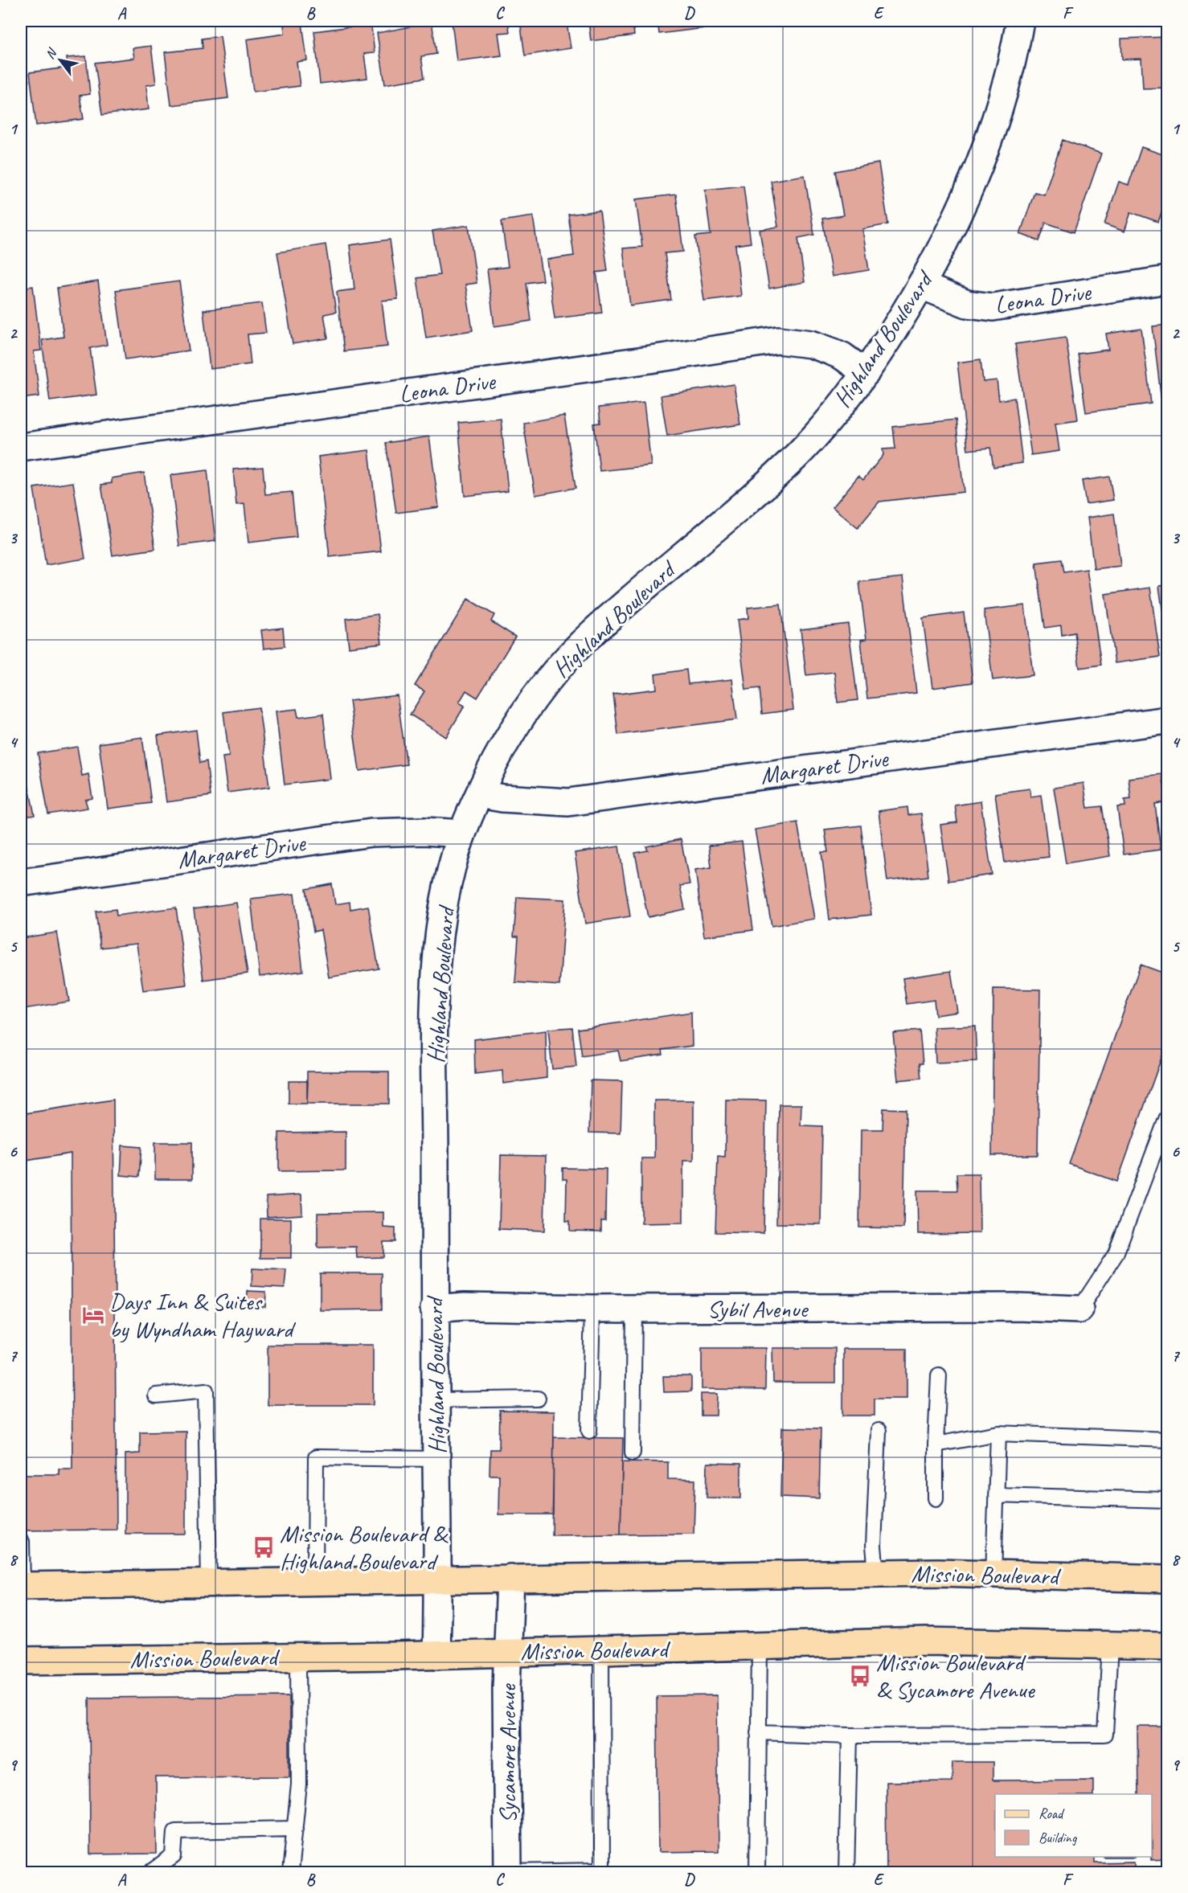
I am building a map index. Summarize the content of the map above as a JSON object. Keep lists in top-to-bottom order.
{
  "streets": {
    "main road": ["Mission Boulevard"],
    "street": [
      "Leona Drive",
      "Highland Boulevard",
      "Margaret Drive",
      "Sybil Avenue",
      "Sycamore Avenue"
    ]
  },
  "crossings": [
    ["Leona Drive", "Highland Boulevard"],
    ["Highland Boulevard", "Margaret Drive"],
    ["Highland Boulevard", "Sybil Avenue"],
    ["Highland Boulevard", "Mission Boulevard"],
    ["Mission Boulevard", "Sycamore Avenue"]
  ],
  "places": {
    "hotel": ["Days Inn & Suites by Wyndham Hayward"],
    "bus stop": ["Mission Boulevard & Highland Boulevard", "Mission Boulevard & Sycamore Avenue"]
  },
  "legend": ["Road", "Building"],
  "north": "top left",
  "grid": {
    "columns": [
      "A",
      "B",
      "C",
      "D",
      "E",
      "F"
    ],
    "rows": [
      "1",
      "2",
      "3",
      "4",
      "5",
      "6",
      "7",
      "8",
      "9"
    ]
  }
}
